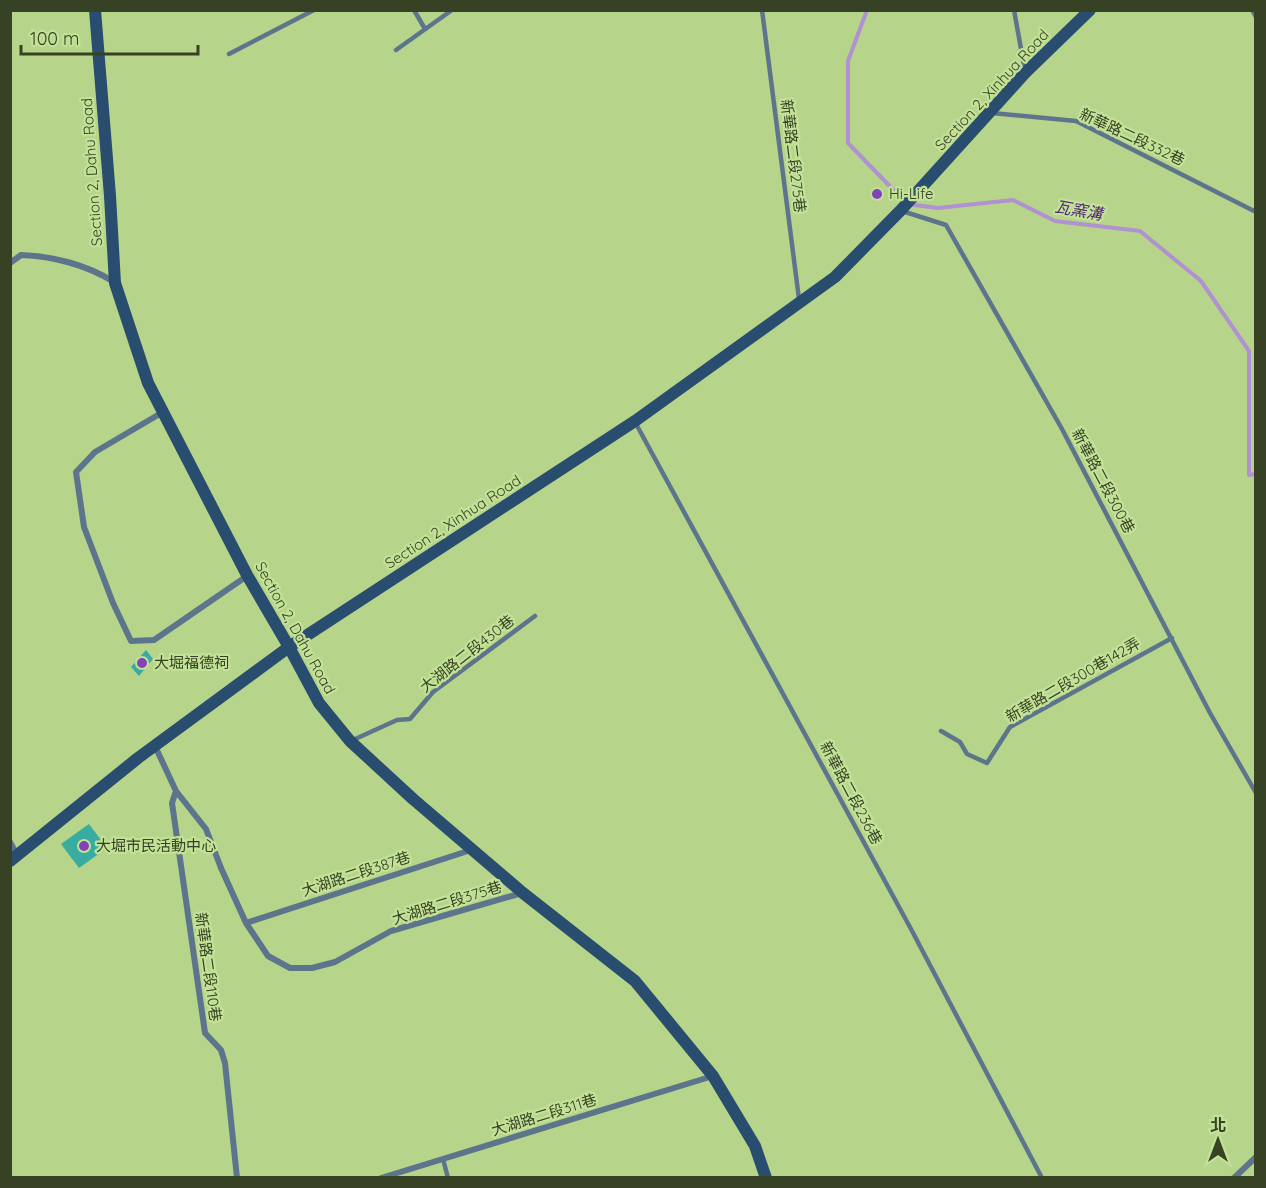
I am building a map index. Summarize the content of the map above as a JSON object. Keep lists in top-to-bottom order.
{
  "streets": {
    "street": [
      "Section 2, Xinhua Road",
      "Section 2, Dahu Road",
      "大湖路二段387巷",
      "大湖路二段375巷",
      "新華路二段110巷",
      "大湖路二段311巷"
    ],
    "lane": [
      "新華路二段332巷",
      "新華路二段275巷",
      "新華路二段300巷",
      "大湖路二段430巷",
      "新華路二段300巷142弄",
      "新華路二段236巷"
    ]
  },
  "crossings": [
    ["Section 2, Xinhua Road", "新華路二段332巷"],
    ["Section 2, Xinhua Road", "新華路二段275巷"],
    ["Section 2, Xinhua Road", "Section 2, Dahu Road"],
    ["Section 2, Xinhua Road", "新華路二段300巷"],
    ["Section 2, Xinhua Road", "新華路二段236巷"],
    ["Section 2, Xinhua Road", "大湖路二段375巷"],
    ["Section 2, Dahu Road", "大湖路二段430巷"],
    ["Section 2, Dahu Road", "大湖路二段387巷"],
    ["Section 2, Dahu Road", "大湖路二段375巷"],
    ["Section 2, Dahu Road", "大湖路二段311巷"],
    ["新華路二段300巷", "新華路二段300巷142弄"],
    ["大湖路二段387巷", "大湖路二段375巷"],
    ["大湖路二段375巷", "新華路二段110巷"]
  ],
  "water": ["瓦窯溝"],
  "places": ["Hi-Life", "大堀福德祠", "大堀市民活動中心"],
  "scale_bar": "100 m",
  "north": "top"
}
